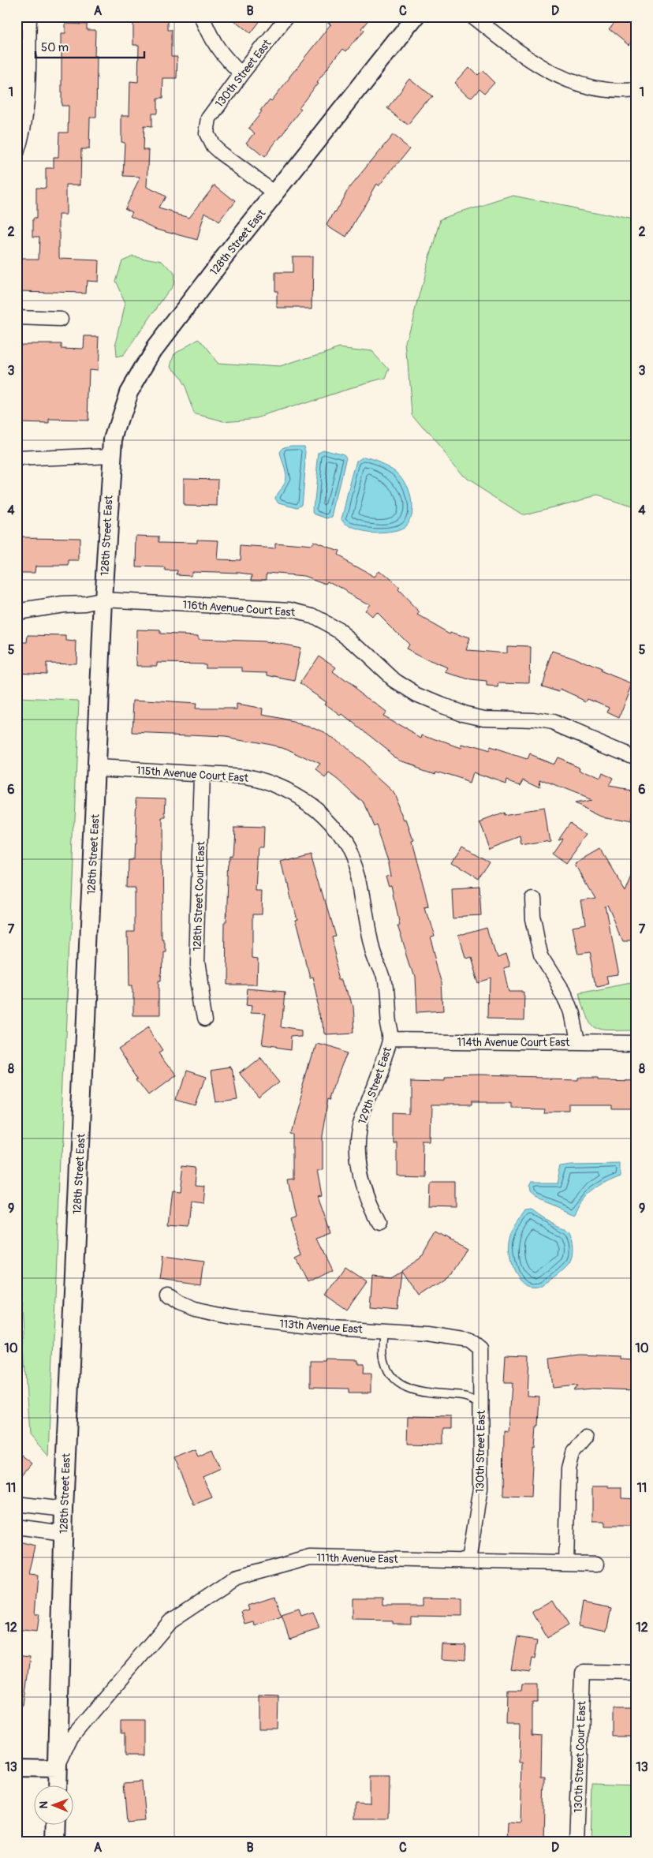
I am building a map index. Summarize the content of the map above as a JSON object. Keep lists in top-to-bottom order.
{
  "streets": {
    "street": [
      "130th Street East",
      "128th Street East",
      "116th Avenue Court East",
      "115th Avenue Court East",
      "128th Street Court East",
      "114th Avenue Court East",
      "129th Street East",
      "113th Avenue East",
      "111th Avenue East",
      "130th Street Court East"
    ]
  },
  "crossings": [
    ["130th Street East", "128th Street East"],
    ["130th Street East", "113th Avenue East"],
    ["130th Street East", "111th Avenue East"],
    ["128th Street East", "116th Avenue Court East"],
    ["128th Street East", "115th Avenue Court East"],
    ["128th Street East", "111th Avenue East"],
    ["115th Avenue Court East", "128th Street Court East"],
    ["115th Avenue Court East", "129th Street East"],
    ["114th Avenue Court East", "129th Street East"]
  ],
  "scale_bar": "50 m",
  "north": "left",
  "grid": {
    "columns": [
      "A",
      "B",
      "C",
      "D"
    ],
    "rows": [
      "1",
      "2",
      "3",
      "4",
      "5",
      "6",
      "7",
      "8",
      "9",
      "10",
      "11",
      "12",
      "13"
    ]
  }
}
